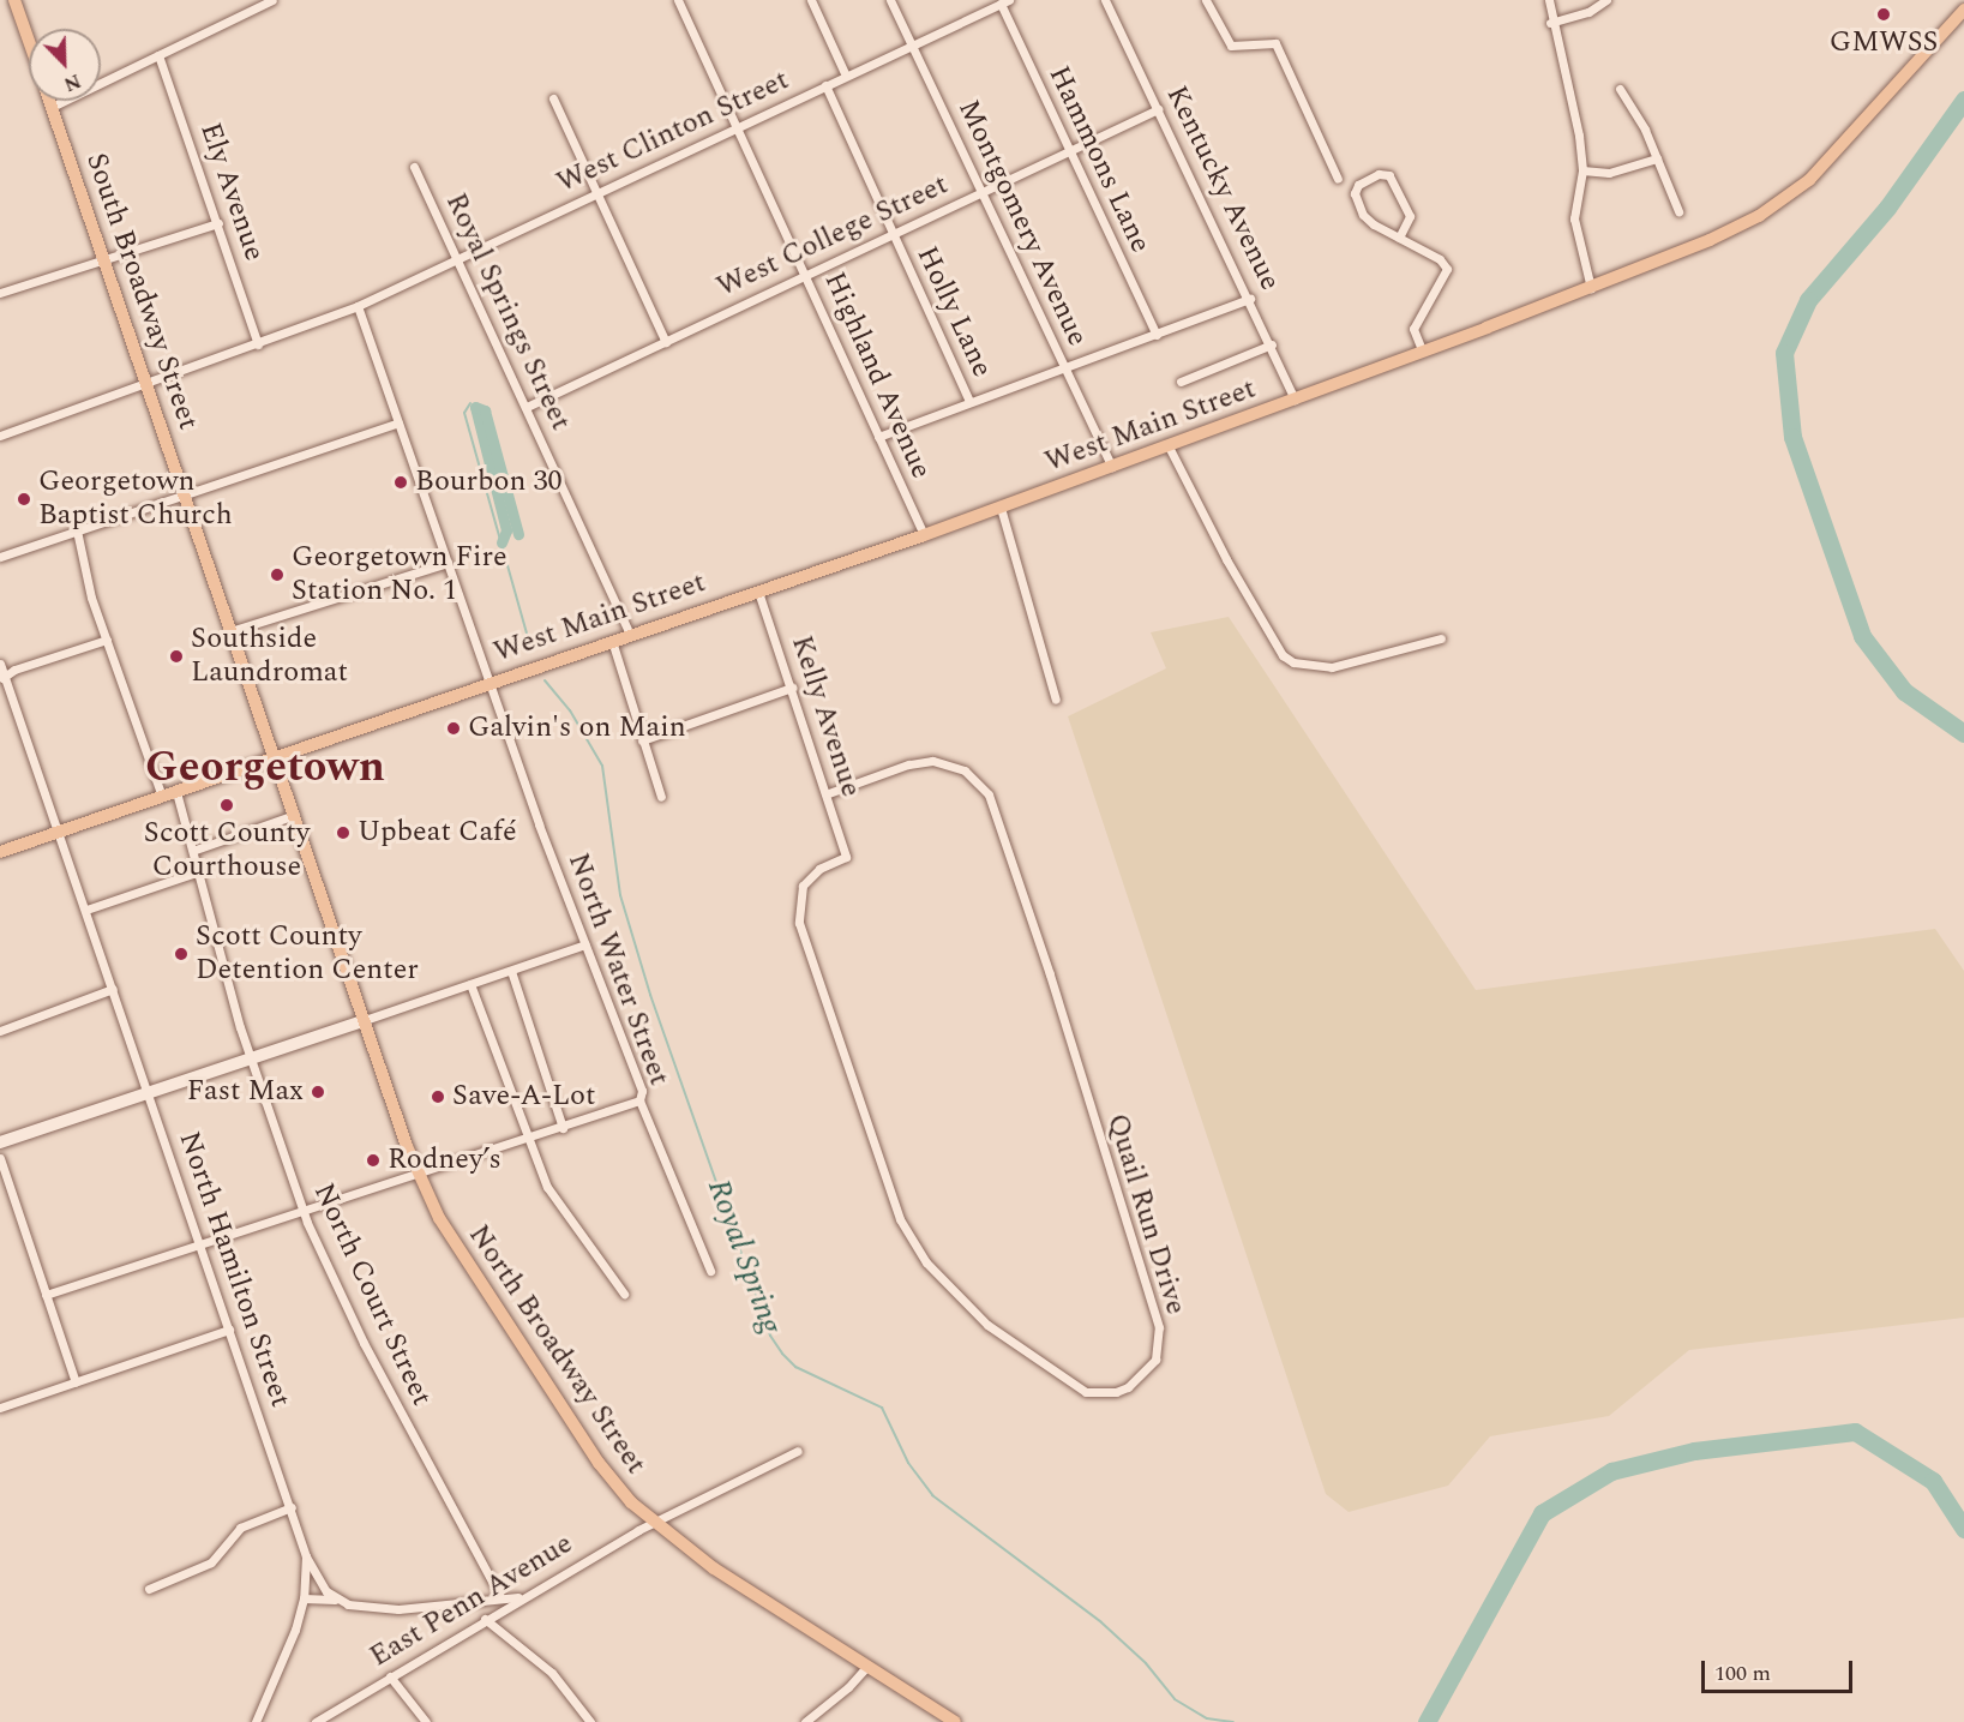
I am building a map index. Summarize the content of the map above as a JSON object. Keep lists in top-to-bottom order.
{
  "streets": {
    "main road": ["South Broadway Street", "West Main Street", "North Broadway Street"],
    "street": [
      "West Clinton Street",
      "Hammons Lane",
      "Kentucky Avenue",
      "Ely Avenue",
      "Montgomery Avenue",
      "West College Street",
      "Royal Springs Street",
      "Holly Lane",
      "Highland Avenue",
      "Kelly Avenue",
      "North Water Street",
      "Quail Run Drive",
      "North Hamilton Street",
      "North Court Street",
      "East Penn Avenue"
    ]
  },
  "crossings": [
    ["West Clinton Street", "Hammons Lane"],
    ["West Clinton Street", "Ely Avenue"],
    ["West Clinton Street", "Montgomery Avenue"],
    ["West Clinton Street", "South Broadway Street"],
    ["West Clinton Street", "Royal Springs Street"],
    ["West Clinton Street", "Holly Lane"],
    ["West Clinton Street", "Highland Avenue"],
    ["West Clinton Street", "North Water Street"],
    ["Hammons Lane", "West College Street"],
    ["Kentucky Avenue", "West College Street"],
    ["Kentucky Avenue", "West Main Street"],
    ["Montgomery Avenue", "West College Street"],
    ["Montgomery Avenue", "West Main Street"],
    ["West College Street", "Royal Springs Street"],
    ["West College Street", "Holly Lane"],
    ["West College Street", "Highland Avenue"],
    ["South Broadway Street", "West Main Street"],
    ["South Broadway Street", "North Broadway Street"],
    ["Royal Springs Street", "West Main Street"],
    ["Highland Avenue", "West Main Street"],
    ["West Main Street", "Kelly Avenue"],
    ["West Main Street", "North Water Street"],
    ["West Main Street", "North Hamilton Street"],
    ["West Main Street", "North Court Street"],
    ["Kelly Avenue", "Quail Run Drive"],
    ["North Broadway Street", "East Penn Avenue"]
  ],
  "districts": ["Georgetown"],
  "water": ["Royal Spring"],
  "places": [
    "GMWSS",
    "Bourbon 30",
    "Georgetown Baptist Church",
    "Georgetown Fire Station No. 1",
    "Southside Laundromat",
    "Galvin's on Main",
    "Scott County Courthouse",
    "Upbeat Café",
    "Scott County Detention Center",
    "Fast Max",
    "Save-A-Lot",
    "Rodney’s"
  ],
  "scale_bar": "100 m",
  "north": "bottom right"
}
